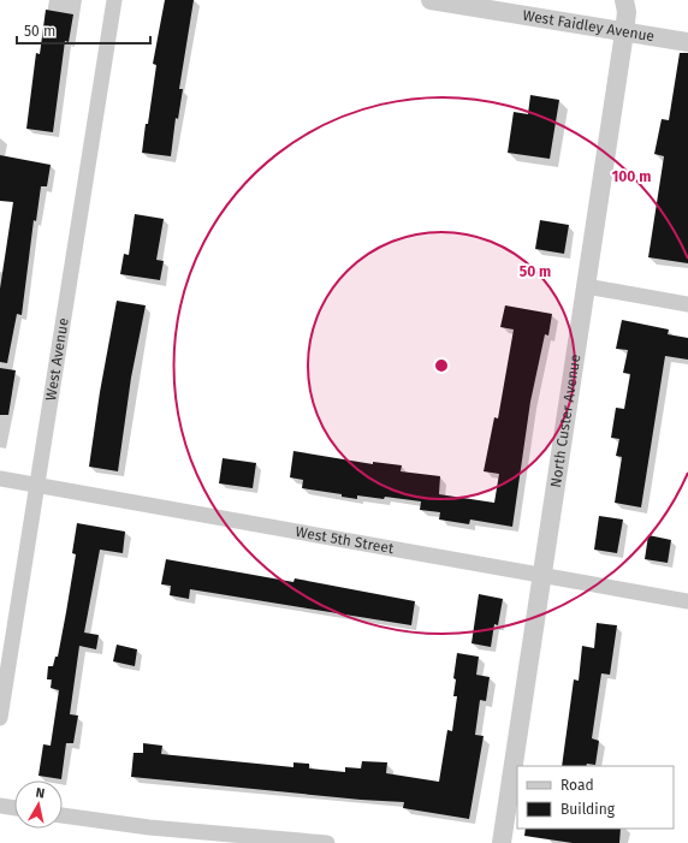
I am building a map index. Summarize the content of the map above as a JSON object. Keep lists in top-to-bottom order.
{
  "streets": {
    "street": [
      "West Faidley Avenue",
      "West Avenue",
      "North Custer Avenue",
      "West 5th Street"
    ]
  },
  "crossings": [
    ["West Faidley Avenue", "North Custer Avenue"],
    ["West Avenue", "West 5th Street"],
    ["North Custer Avenue", "West 5th Street"]
  ],
  "legend": ["Road", "Building"],
  "scale_bar": "50 m",
  "north": "top",
  "rings": ["100 m", "50 m"]
}
